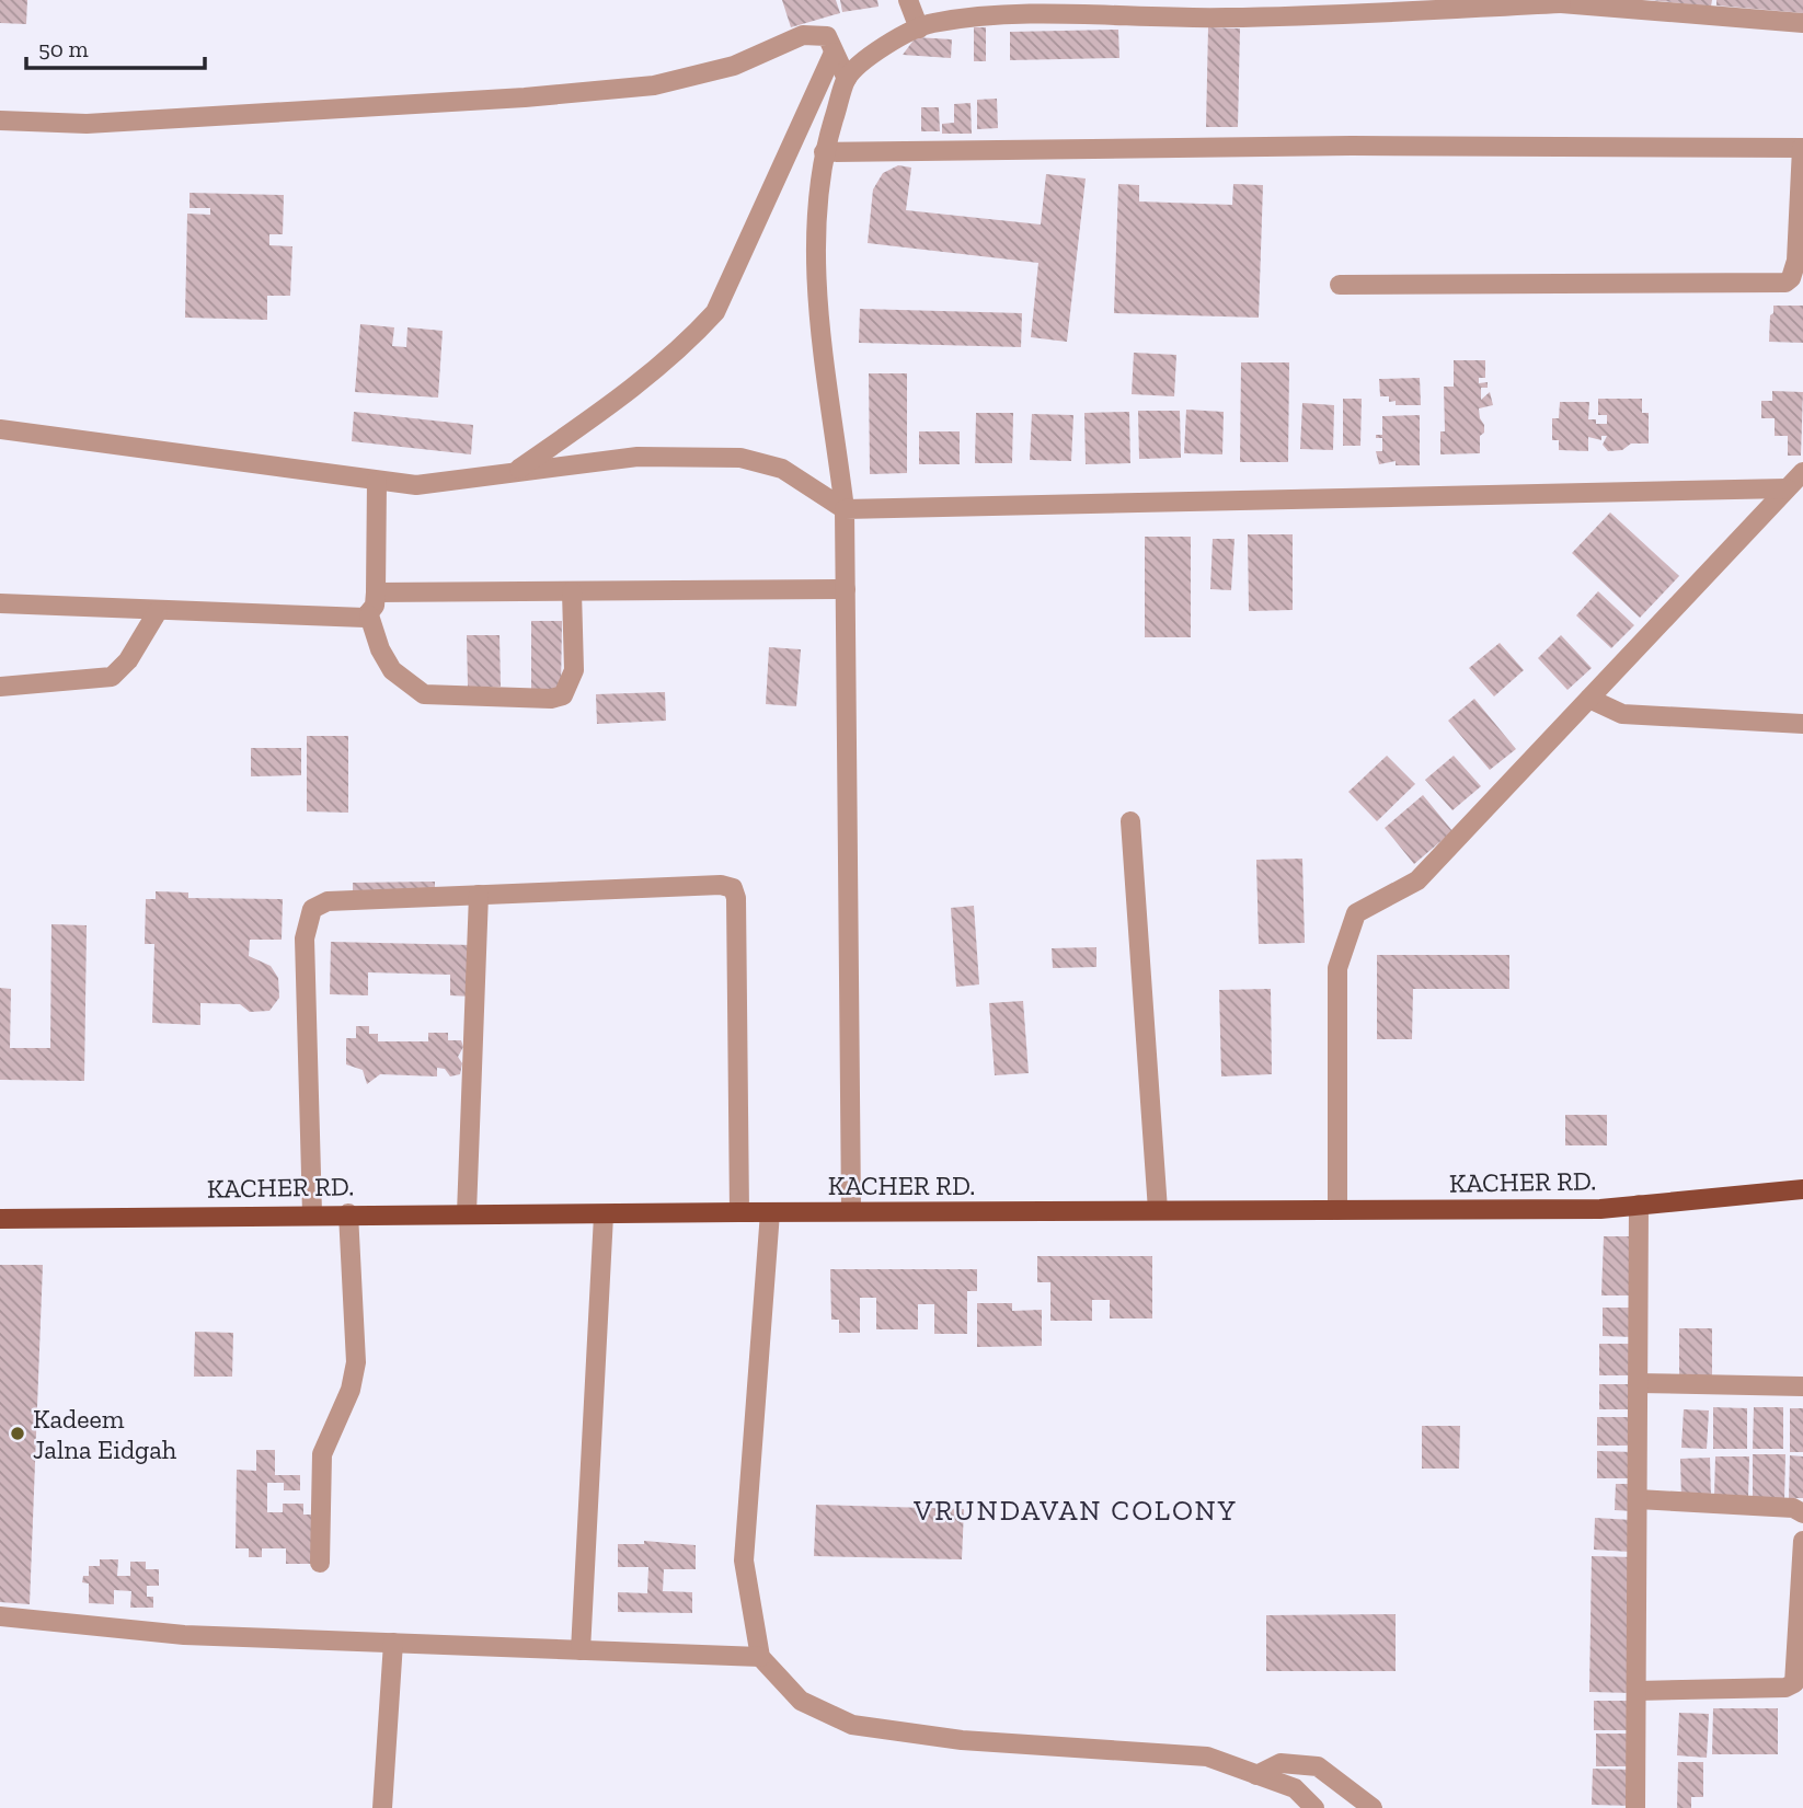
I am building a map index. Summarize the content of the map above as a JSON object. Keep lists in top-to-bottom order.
{
  "streets": {
    "main road": ["KACHER RD."]
  },
  "districts": ["VRUNDAVAN COLONY"],
  "places": ["Kadeem Jalna Eidgah"],
  "scale_bar": "50 m"
}
